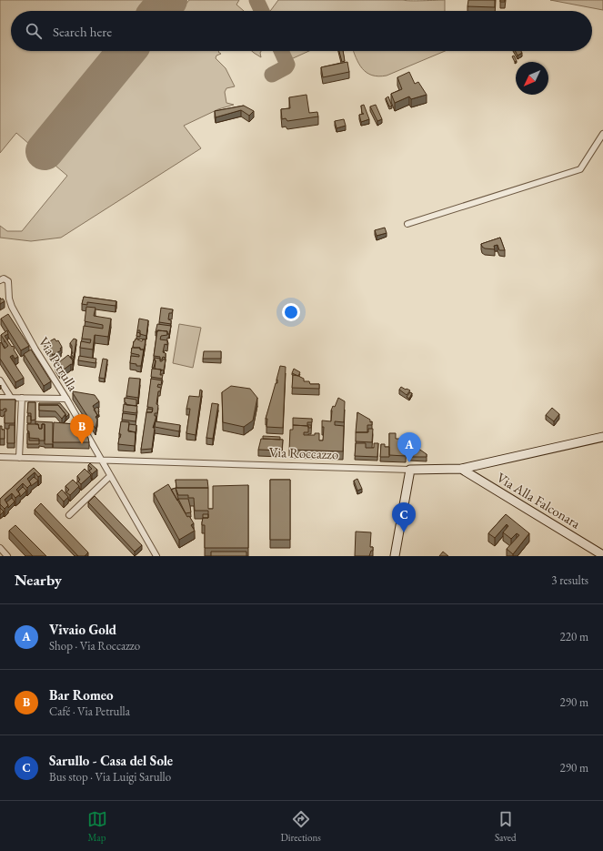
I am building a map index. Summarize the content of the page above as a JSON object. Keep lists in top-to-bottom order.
{
  "streets": {
    "street": ["Via Petrulla", "Via Roccazzo", "Via Alla Falconara"]
  },
  "crossings": [
    ["Via Petrulla", "Via Roccazzo"],
    ["Via Roccazzo", "Via Alla Falconara"]
  ],
  "north": "bottom left",
  "page": {
    "search": "Search here",
    "pins": ["B", "A", "C"],
    "heading": ["Nearby", "3 results"],
    "list": [
      {
        "mark": "A",
        "name": "Vivaio Gold",
        "note": "Shop · Via Roccazzo",
        "value": "220 m"
      },
      {
        "mark": "B",
        "name": "Bar Romeo",
        "note": "Café · Via Petrulla",
        "value": "290 m"
      },
      {
        "mark": "C",
        "name": "Sarullo - Casa del Sole",
        "note": "Bus stop · Via Luigi Sarullo",
        "value": "290 m"
      }
    ],
    "nav": ["Map", "Directions", "Saved"]
  }
}
